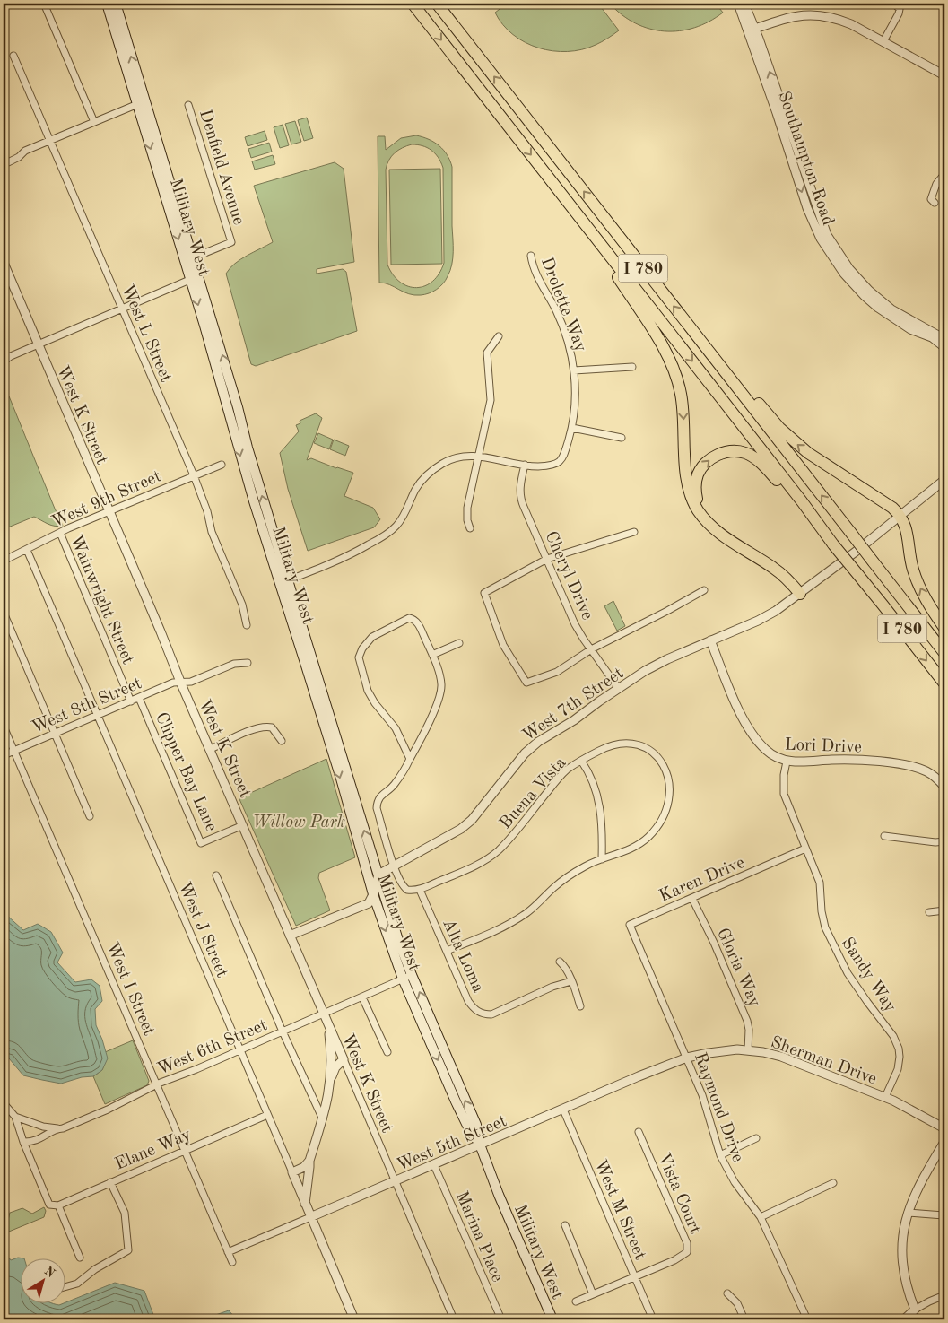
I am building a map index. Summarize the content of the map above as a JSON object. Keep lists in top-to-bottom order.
{
  "streets": {
    "highway": ["I 780"],
    "main road": ["Military West"],
    "street": [
      "Southampton Road",
      "Denfield Avenue",
      "Drolette Way",
      "West L Street",
      "West K Street",
      "West 9th Street",
      "Cheryl Drive",
      "Wainwright Street",
      "West 7th Street",
      "West 8th Street",
      "Lori Drive",
      "Clipper Bay Lane",
      "Buena Vista",
      "Karen Drive",
      "West J Street",
      "Alta Loma",
      "Gloria Way",
      "Sandy Way",
      "West I Street",
      "West 6th Street",
      "Sherman Drive",
      "Raymond Drive",
      "West 5th Street",
      "Elane Way",
      "Vista Court",
      "West M Street",
      "Marina Place"
    ]
  },
  "crossings": [
    ["Denfield Avenue", "Military West"],
    ["Military West", "Drolette Way"],
    ["Military West", "West 7th Street"],
    ["Military West", "West 6th Street"],
    ["Military West", "West 5th Street"],
    ["Drolette Way", "Cheryl Drive"],
    ["West L Street", "West 9th Street"],
    ["West K Street", "West 9th Street"],
    ["West K Street", "West 8th Street"],
    ["West K Street", "Clipper Bay Lane"],
    ["West K Street", "West 6th Street"],
    ["West K Street", "West 5th Street"],
    ["West 9th Street", "Wainwright Street"],
    ["West 9th Street", "West J Street"],
    ["Cheryl Drive", "West 7th Street"],
    ["Wainwright Street", "West 8th Street"],
    ["West 7th Street", "Lori Drive"],
    ["West 8th Street", "Clipper Bay Lane"],
    ["West 8th Street", "West J Street"],
    ["West 8th Street", "West I Street"],
    ["Lori Drive", "Sandy Way"],
    ["Buena Vista", "Alta Loma"],
    ["Karen Drive", "Gloria Way"],
    ["Karen Drive", "Sandy Way"],
    ["Karen Drive", "Raymond Drive"],
    ["West J Street", "West 6th Street"],
    ["West J Street", "West 5th Street"],
    ["West J Street", "Elane Way"],
    ["Gloria Way", "Sherman Drive"],
    ["Sandy Way", "Sherman Drive"],
    ["West I Street", "West 6th Street"],
    ["West I Street", "West 5th Street"],
    ["West I Street", "Elane Way"],
    ["West 6th Street", "Elane Way"],
    ["Sherman Drive", "Raymond Drive"],
    ["Sherman Drive", "West 5th Street"],
    ["Raymond Drive", "West 5th Street"],
    ["West 5th Street", "West M Street"],
    ["West 5th Street", "Marina Place"],
    ["Vista Court", "West M Street"]
  ],
  "parks": ["Willow Park"],
  "north": "top right"
}
